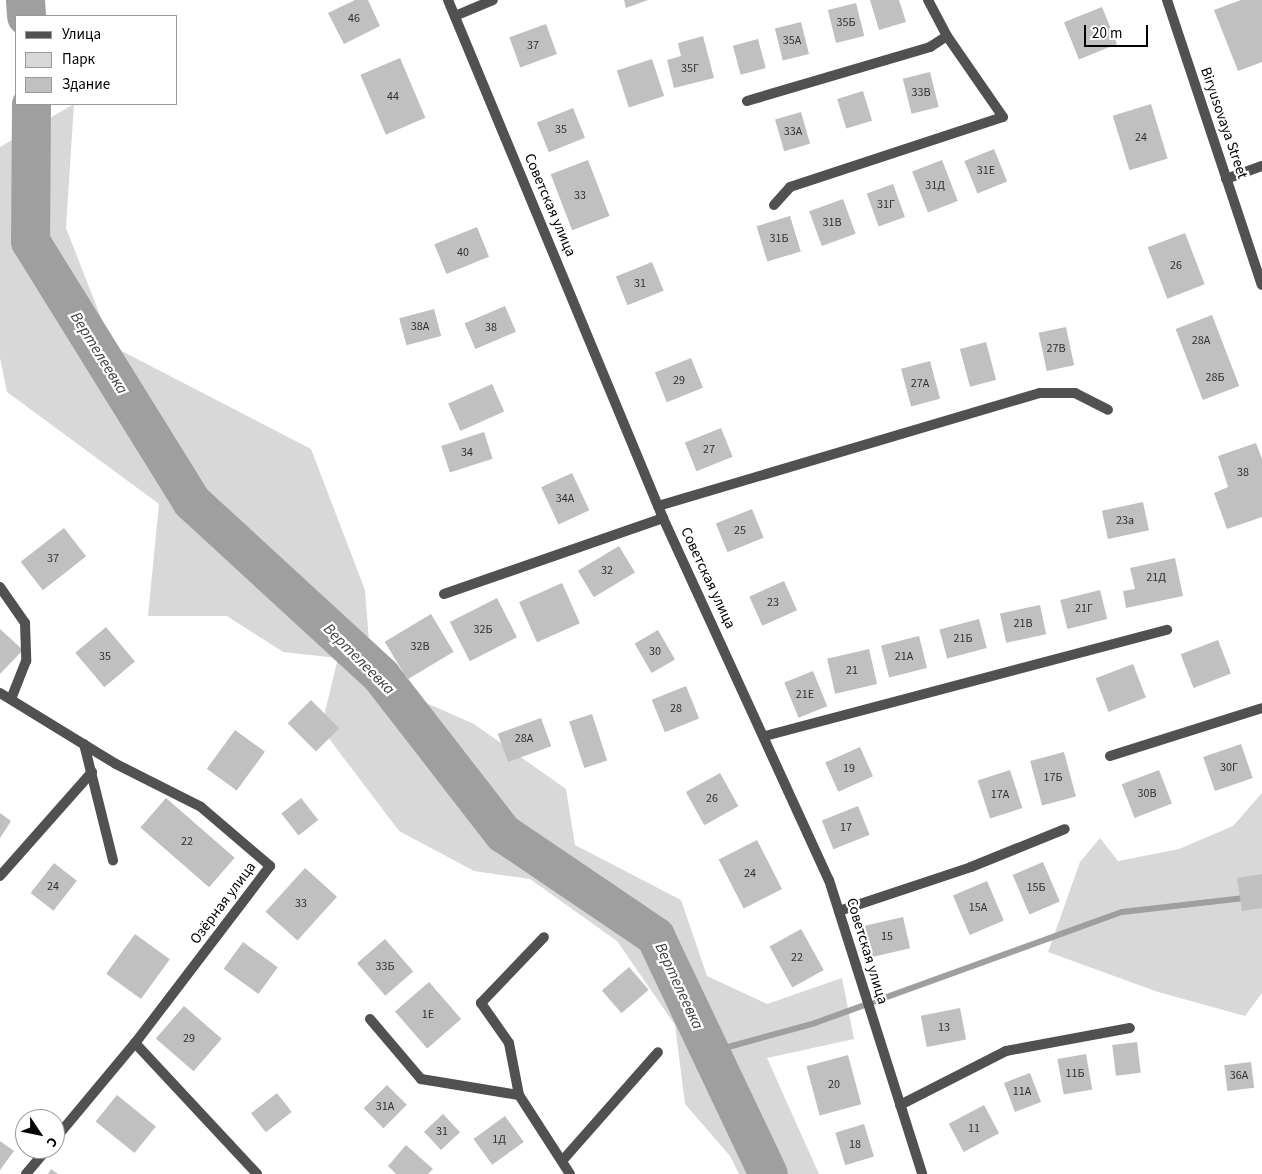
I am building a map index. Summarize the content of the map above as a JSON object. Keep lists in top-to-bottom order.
{
  "streets": {
    "street": ["Biryusovaya Street", "Советская улица", "Озёрная улица"]
  },
  "water": ["Вертелеевка"],
  "house_numbers": [
    "46",
    "35Б",
    "35А",
    "37",
    "35Г",
    "33В",
    "44",
    "35",
    "33А",
    "24",
    "31Е",
    "31Д",
    "33",
    "31Г",
    "31В",
    "31Б",
    "40",
    "26",
    "31",
    "38А",
    "38",
    "28А",
    "27В",
    "28Б",
    "29",
    "27А",
    "27",
    "34",
    "38",
    "34А",
    "23а",
    "25",
    "37",
    "32",
    "21Д",
    "23",
    "21Г",
    "21В",
    "32Б",
    "21Б",
    "32В",
    "30",
    "35",
    "21А",
    "21",
    "21Е",
    "28",
    "28А",
    "30Г",
    "19",
    "17Б",
    "30В",
    "17А",
    "26",
    "17",
    "22",
    "24",
    "24",
    "15Б",
    "33",
    "15А",
    "15",
    "22",
    "33Б",
    "1Е",
    "13",
    "29",
    "11Б",
    "36А",
    "20",
    "11А",
    "31А",
    "11",
    "31",
    "1Д",
    "18"
  ],
  "legend": ["Улица", "Парк", "Здание"],
  "scale_bar": "20 m",
  "north": "bottom right"
}
